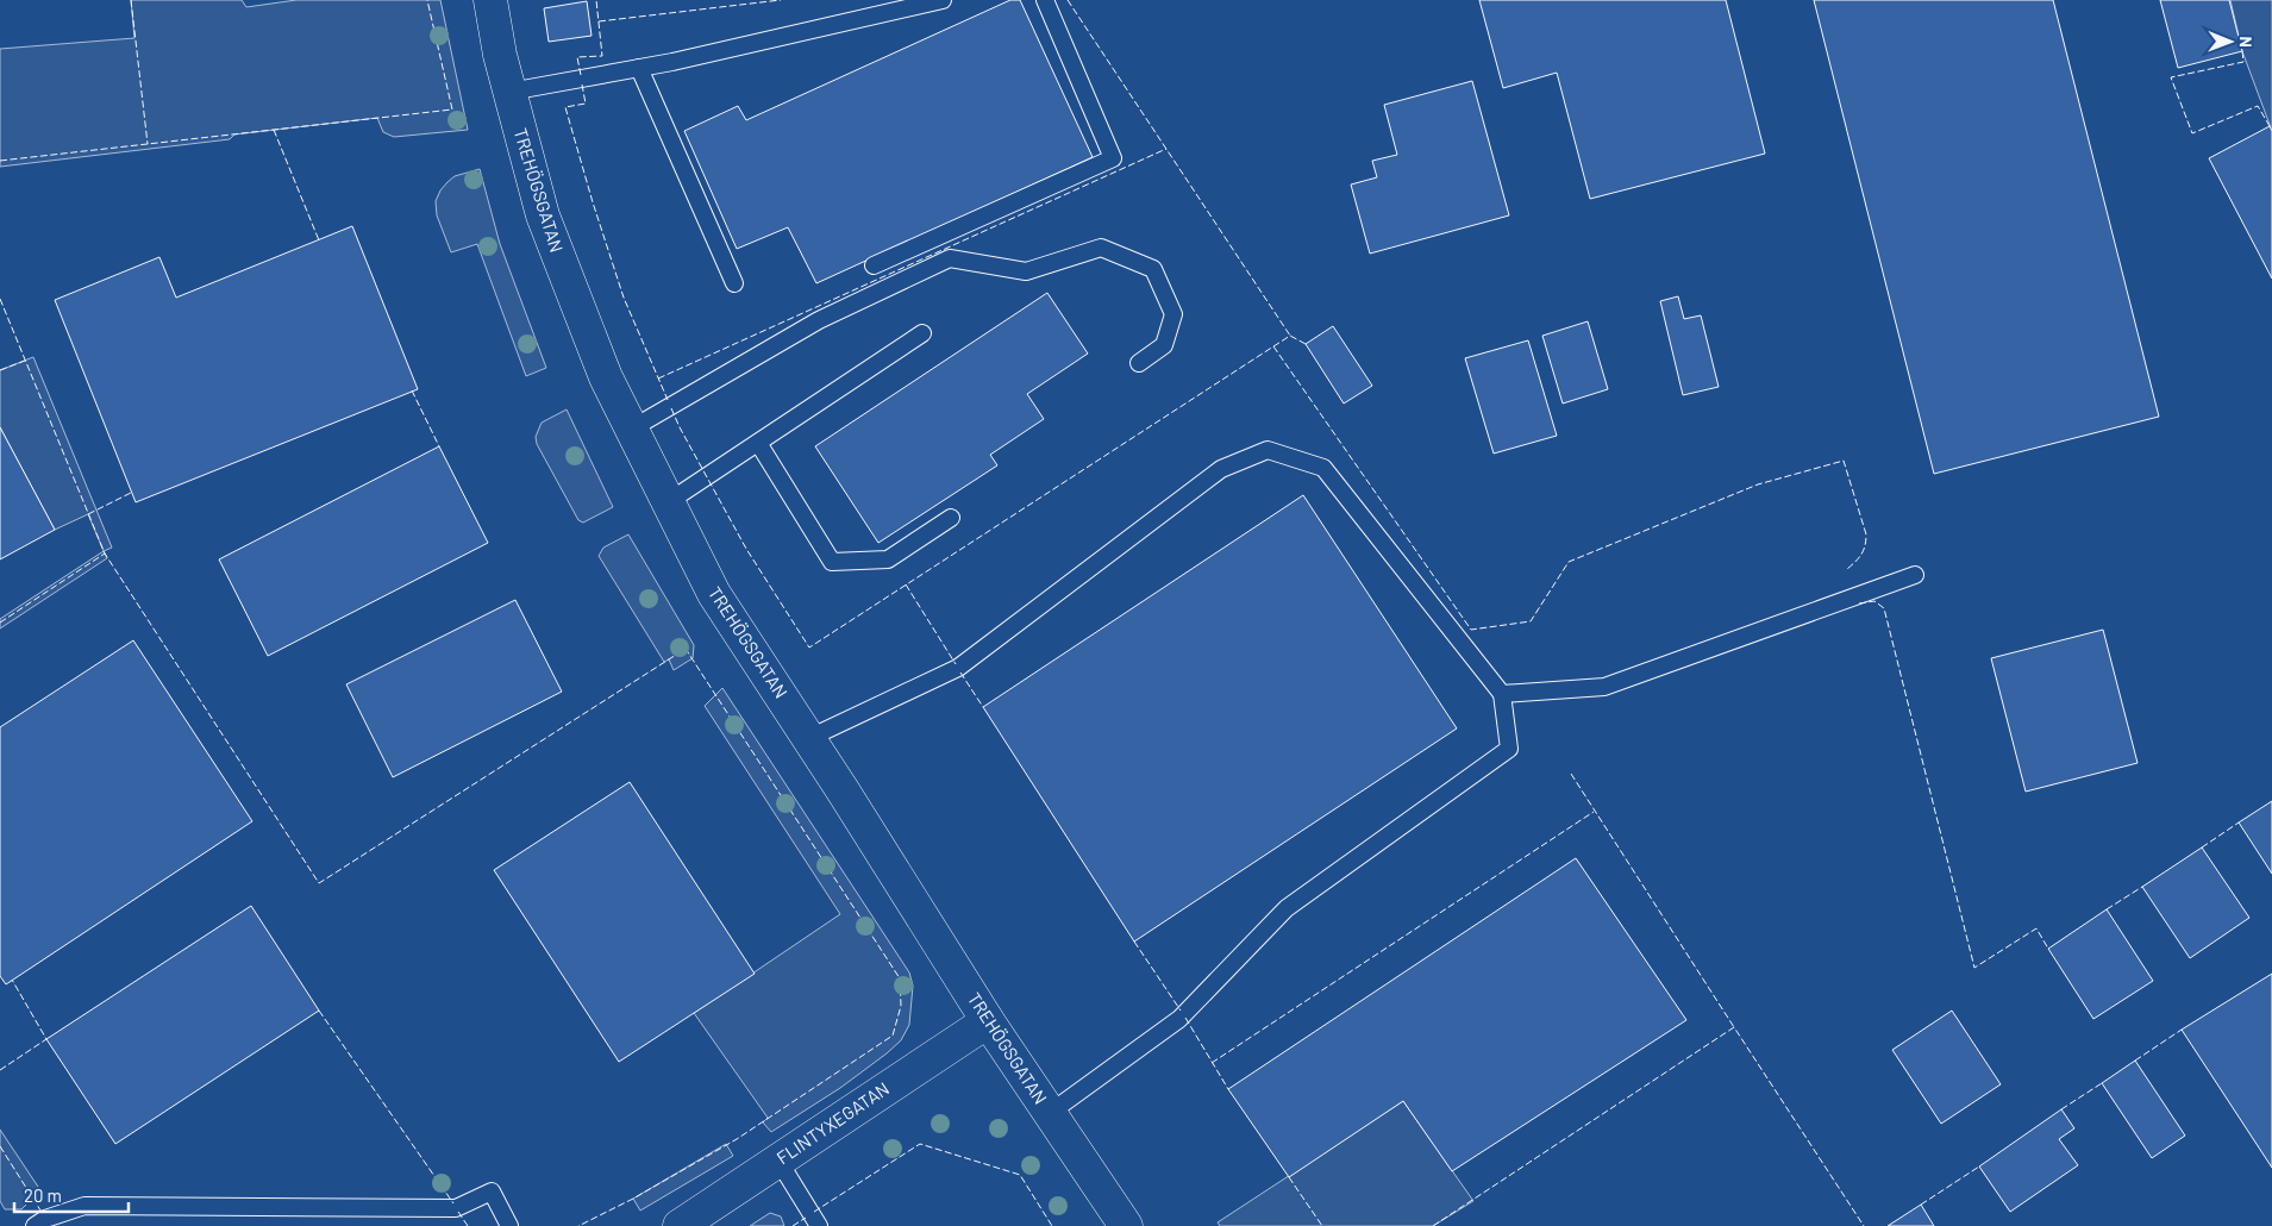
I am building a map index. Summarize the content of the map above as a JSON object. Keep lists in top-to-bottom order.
{
  "streets": {
    "street": ["TREHÖGSGATAN", "FLINTYXEGATAN"]
  },
  "crossings": [
    ["TREHÖGSGATAN", "FLINTYXEGATAN"]
  ],
  "scale_bar": "20 m",
  "north": "right"
}
